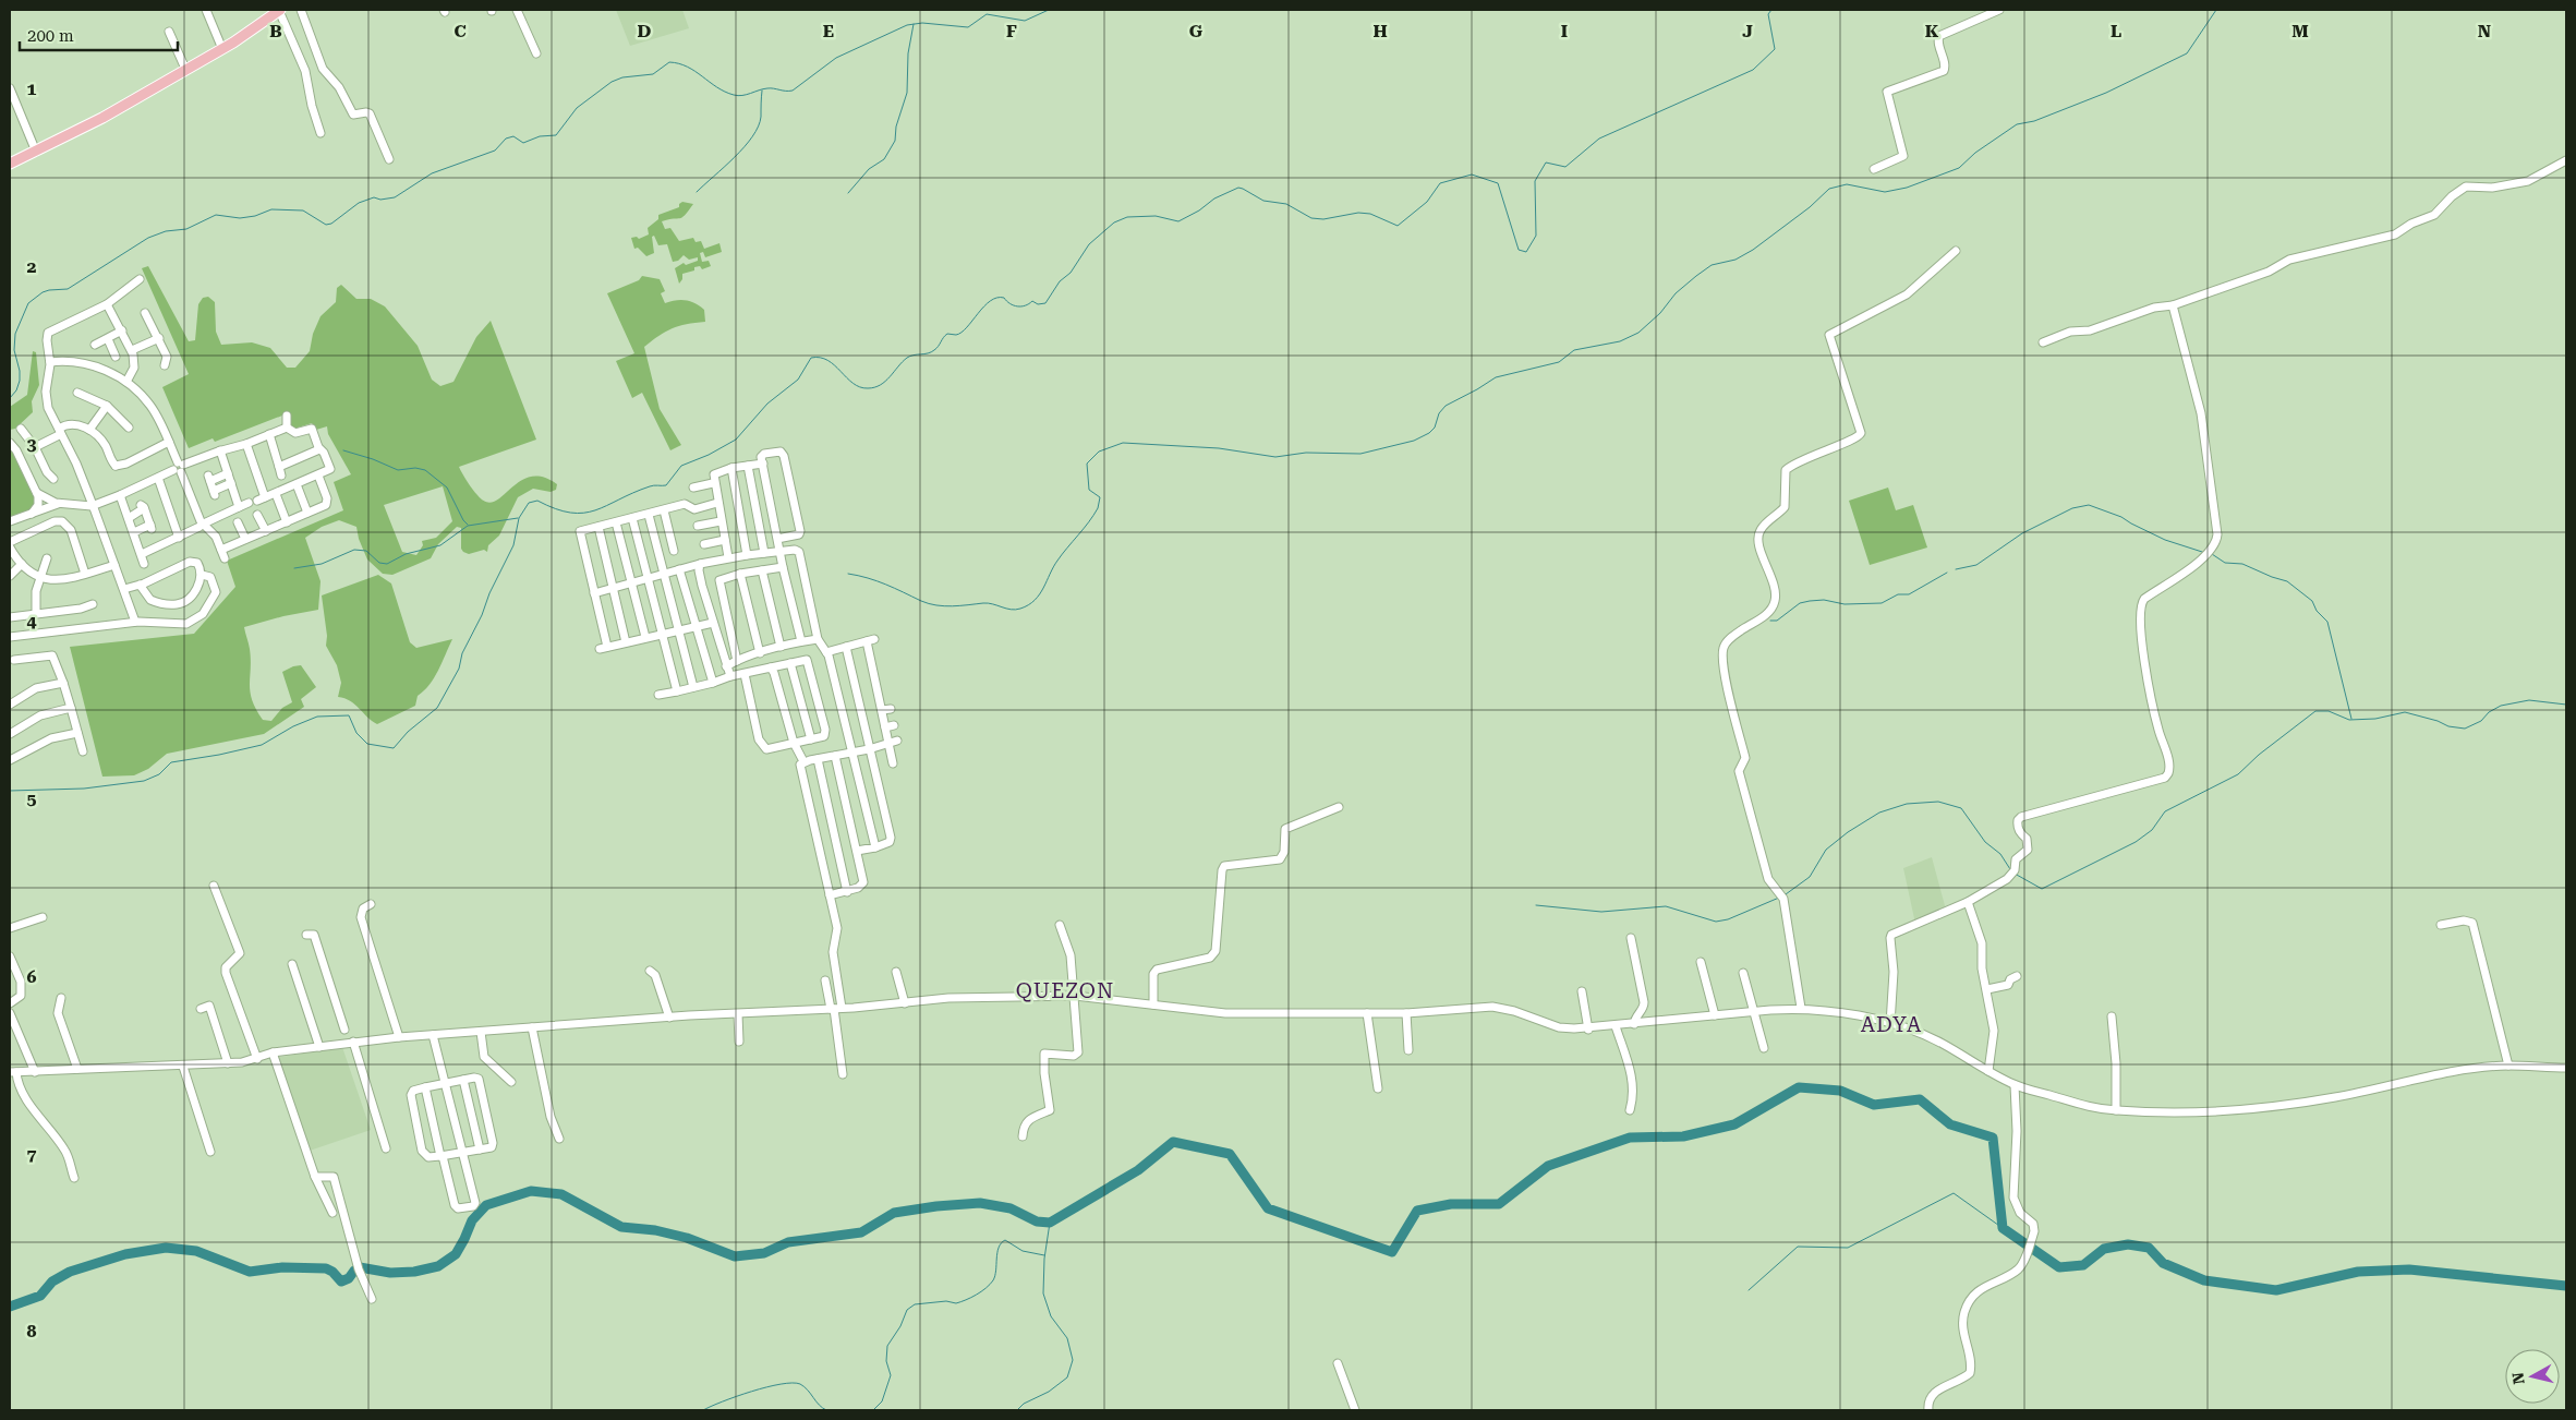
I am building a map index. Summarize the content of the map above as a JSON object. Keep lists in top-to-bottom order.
{
  "districts": ["QUEZON", "ADYA"],
  "scale_bar": "200 m",
  "north": "left",
  "grid": {
    "columns": [
      "B",
      "C",
      "D",
      "E",
      "F",
      "G",
      "H",
      "I",
      "J",
      "K",
      "L",
      "M",
      "N"
    ],
    "rows": [
      "1",
      "2",
      "3",
      "4",
      "5",
      "6",
      "7",
      "8"
    ]
  }
}
